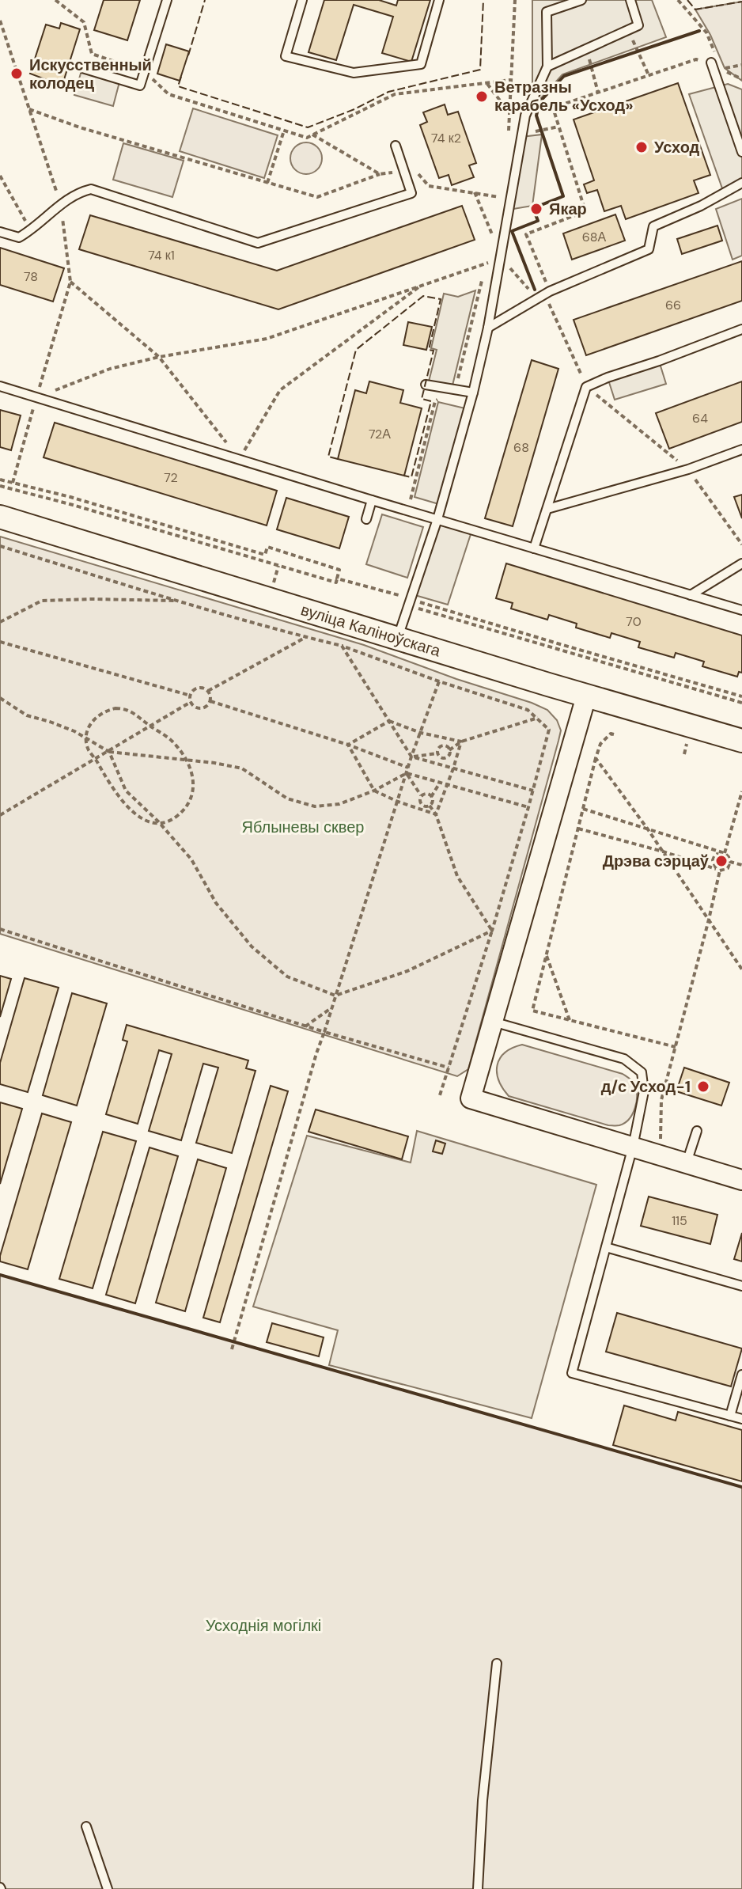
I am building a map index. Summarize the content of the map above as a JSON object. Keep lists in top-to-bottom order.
{
  "streets": {
    "main road": ["вуліца Каліноўскага"]
  },
  "parks": ["Яблыневы сквер", "Усходнія могілкі"],
  "places": [
    "Искусственный колодец",
    "Ветразны карабель «Усход»",
    "Усход",
    "Якар",
    "Дрэва сэрцаў",
    "д/с Усход-1"
  ],
  "house_numbers": [
    "74 к2",
    "68А",
    "74 к1",
    "78",
    "66",
    "64",
    "72А",
    "68",
    "72",
    "70",
    "115"
  ]
}
